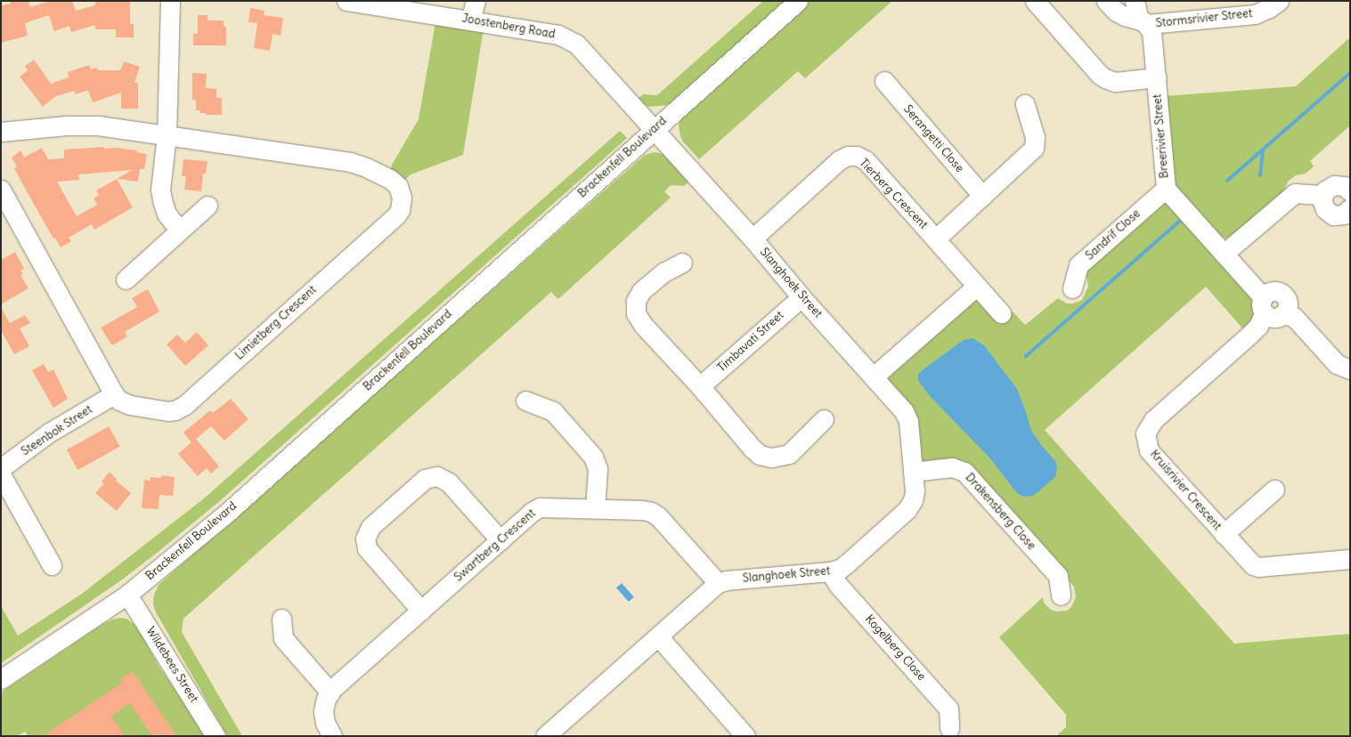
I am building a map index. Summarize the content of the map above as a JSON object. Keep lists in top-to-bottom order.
{
  "streets": {
    "street": [
      "Stormsrivier Street",
      "Joostenberg Road",
      "Breerivier Street",
      "Serangetti Close",
      "Brackenfell Boulevard",
      "Tierberg Crescent",
      "Sandrif Close",
      "Slanghoek Street",
      "Limietberg Crescent",
      "Timbavati Street",
      "Steenbok Street",
      "Kruisrivier Crescent",
      "Drakensberg Close",
      "Swartberg Crescent",
      "Kogelberg Close",
      "Wildebees Street"
    ]
  },
  "crossings": [
    ["Stormsrivier Street", "Breerivier Street"],
    ["Joostenberg Road", "Brackenfell Boulevard"],
    ["Joostenberg Road", "Slanghoek Street"],
    ["Breerivier Street", "Sandrif Close"],
    ["Breerivier Street", "Kruisrivier Crescent"],
    ["Brackenfell Boulevard", "Wildebees Street"],
    ["Tierberg Crescent", "Slanghoek Street"],
    ["Slanghoek Street", "Timbavati Street"],
    ["Slanghoek Street", "Drakensberg Close"],
    ["Slanghoek Street", "Swartberg Crescent"],
    ["Slanghoek Street", "Kogelberg Close"],
    ["Limietberg Crescent", "Steenbok Street"]
  ]
}
